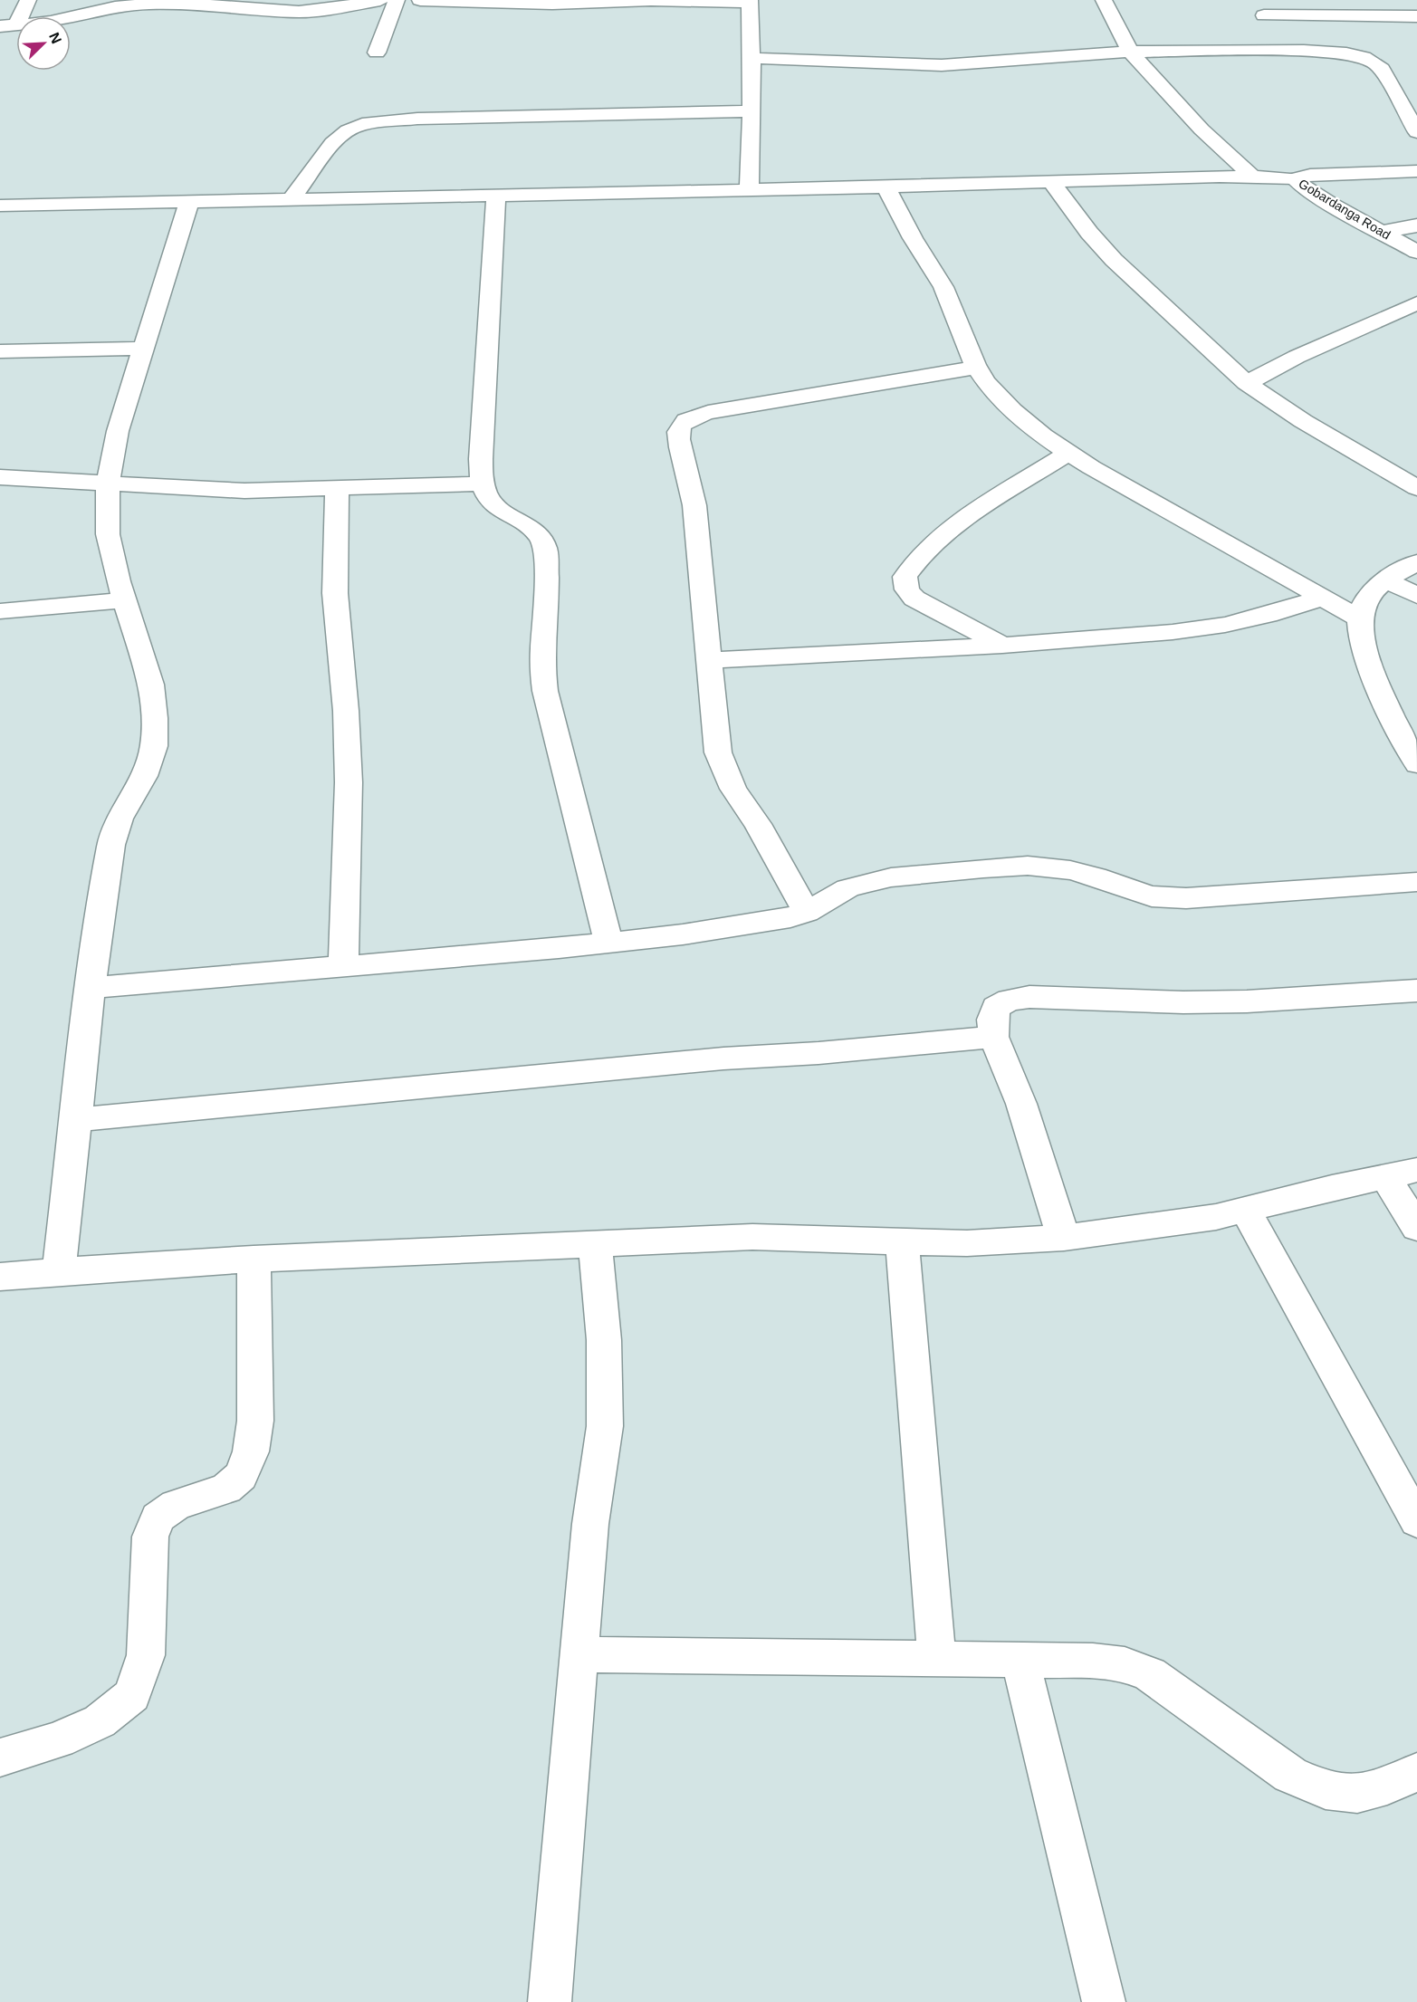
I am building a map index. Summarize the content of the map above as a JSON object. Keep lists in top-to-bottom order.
{
  "streets": {
    "street": ["Gobardanga Road"]
  },
  "north": "top right"
}
